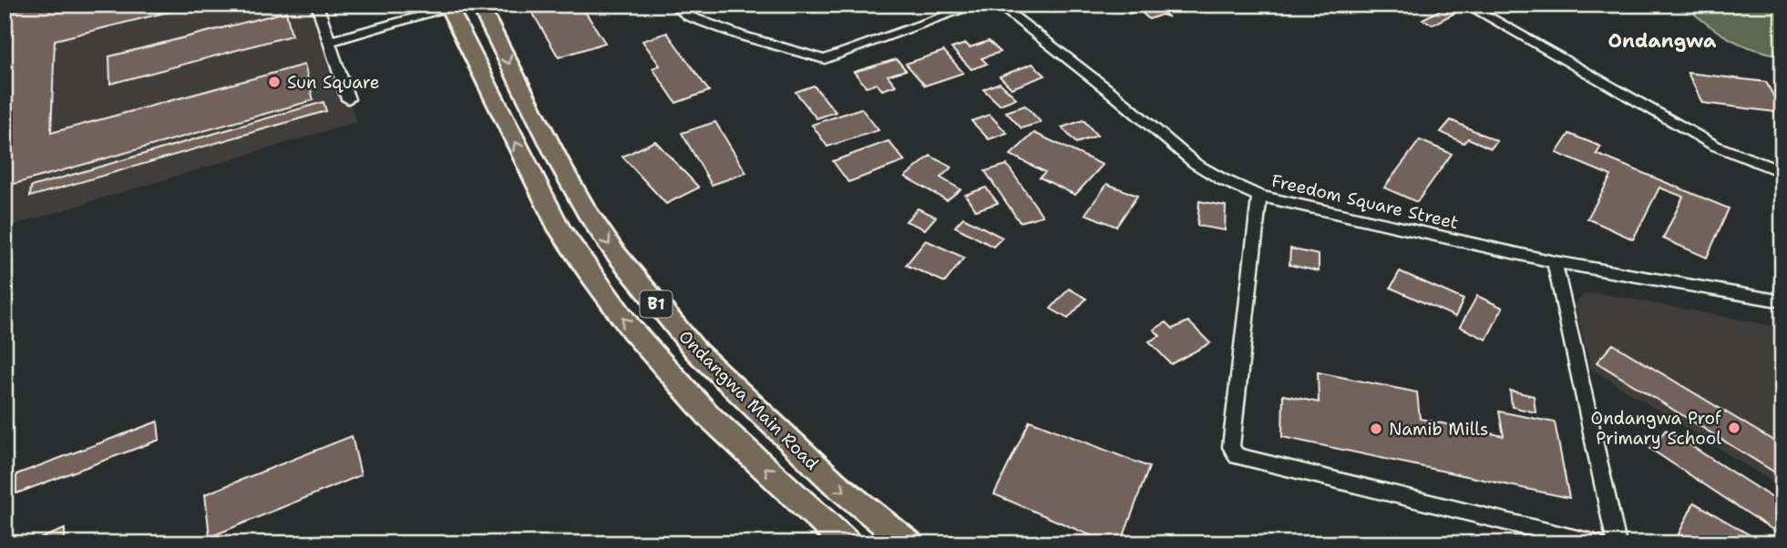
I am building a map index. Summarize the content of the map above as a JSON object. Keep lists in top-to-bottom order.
{
  "streets": {
    "main road": ["B1", "Ondangwa Main Road"],
    "street": ["Freedom Square Street"]
  },
  "districts": ["Ondangwa"],
  "places": ["Sun Square", "Ondangwa Prof Primary School", "Namib Mills"]
}
